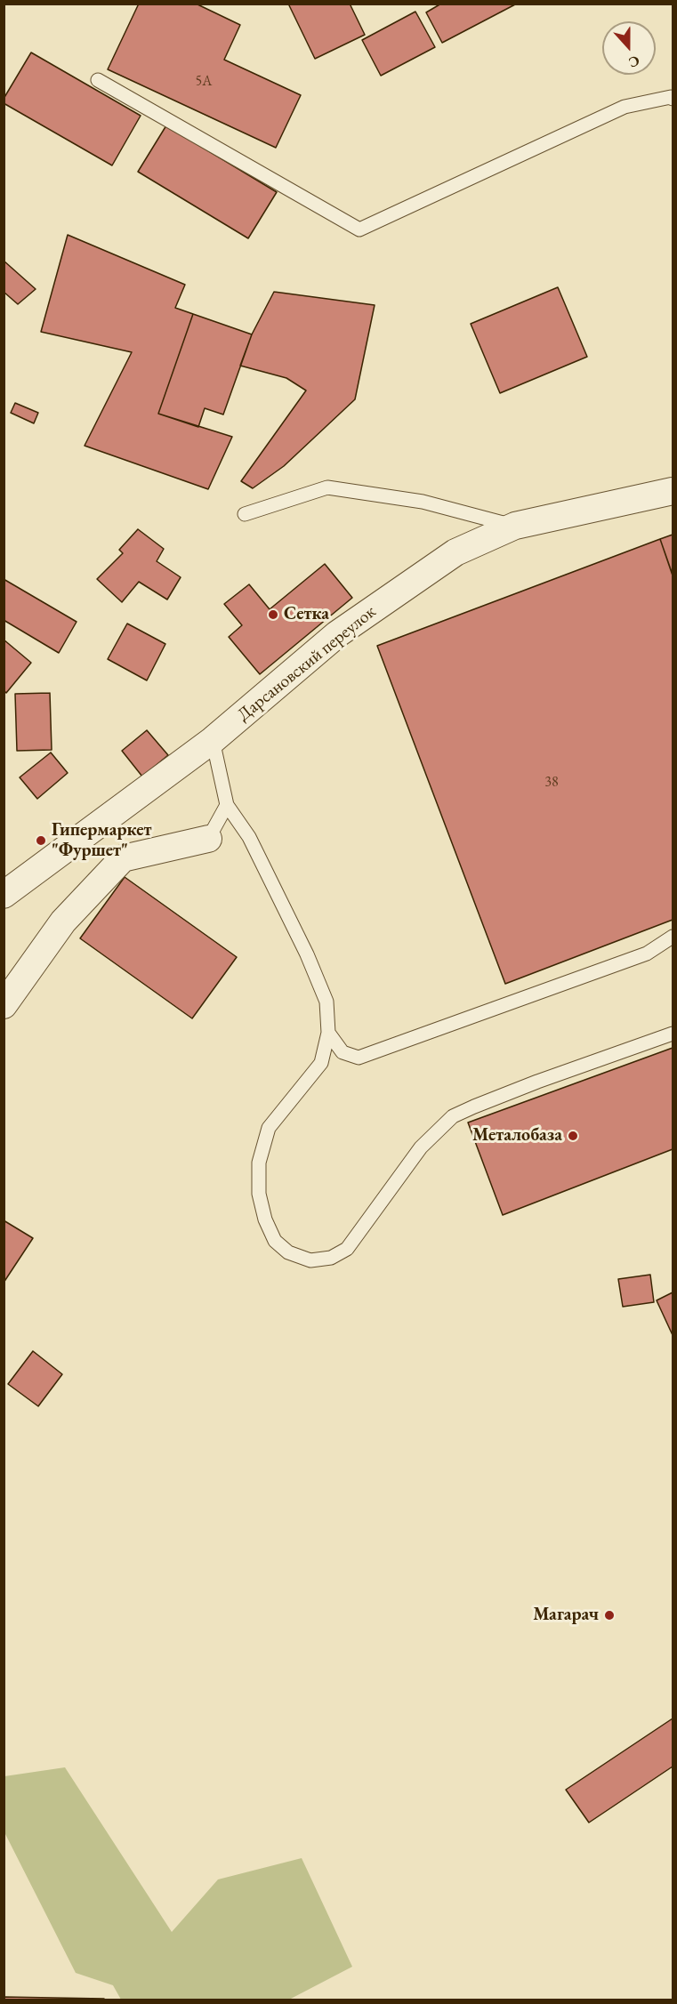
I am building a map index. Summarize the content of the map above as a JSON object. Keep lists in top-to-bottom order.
{
  "streets": {
    "street": ["Дарсановский переулок"]
  },
  "places": [
    "Сетка",
    "Гипермаркет \"Фуршет\"",
    "Металобаза",
    "Магарач"
  ],
  "house_numbers": ["5А", "38"],
  "north": "bottom"
}
